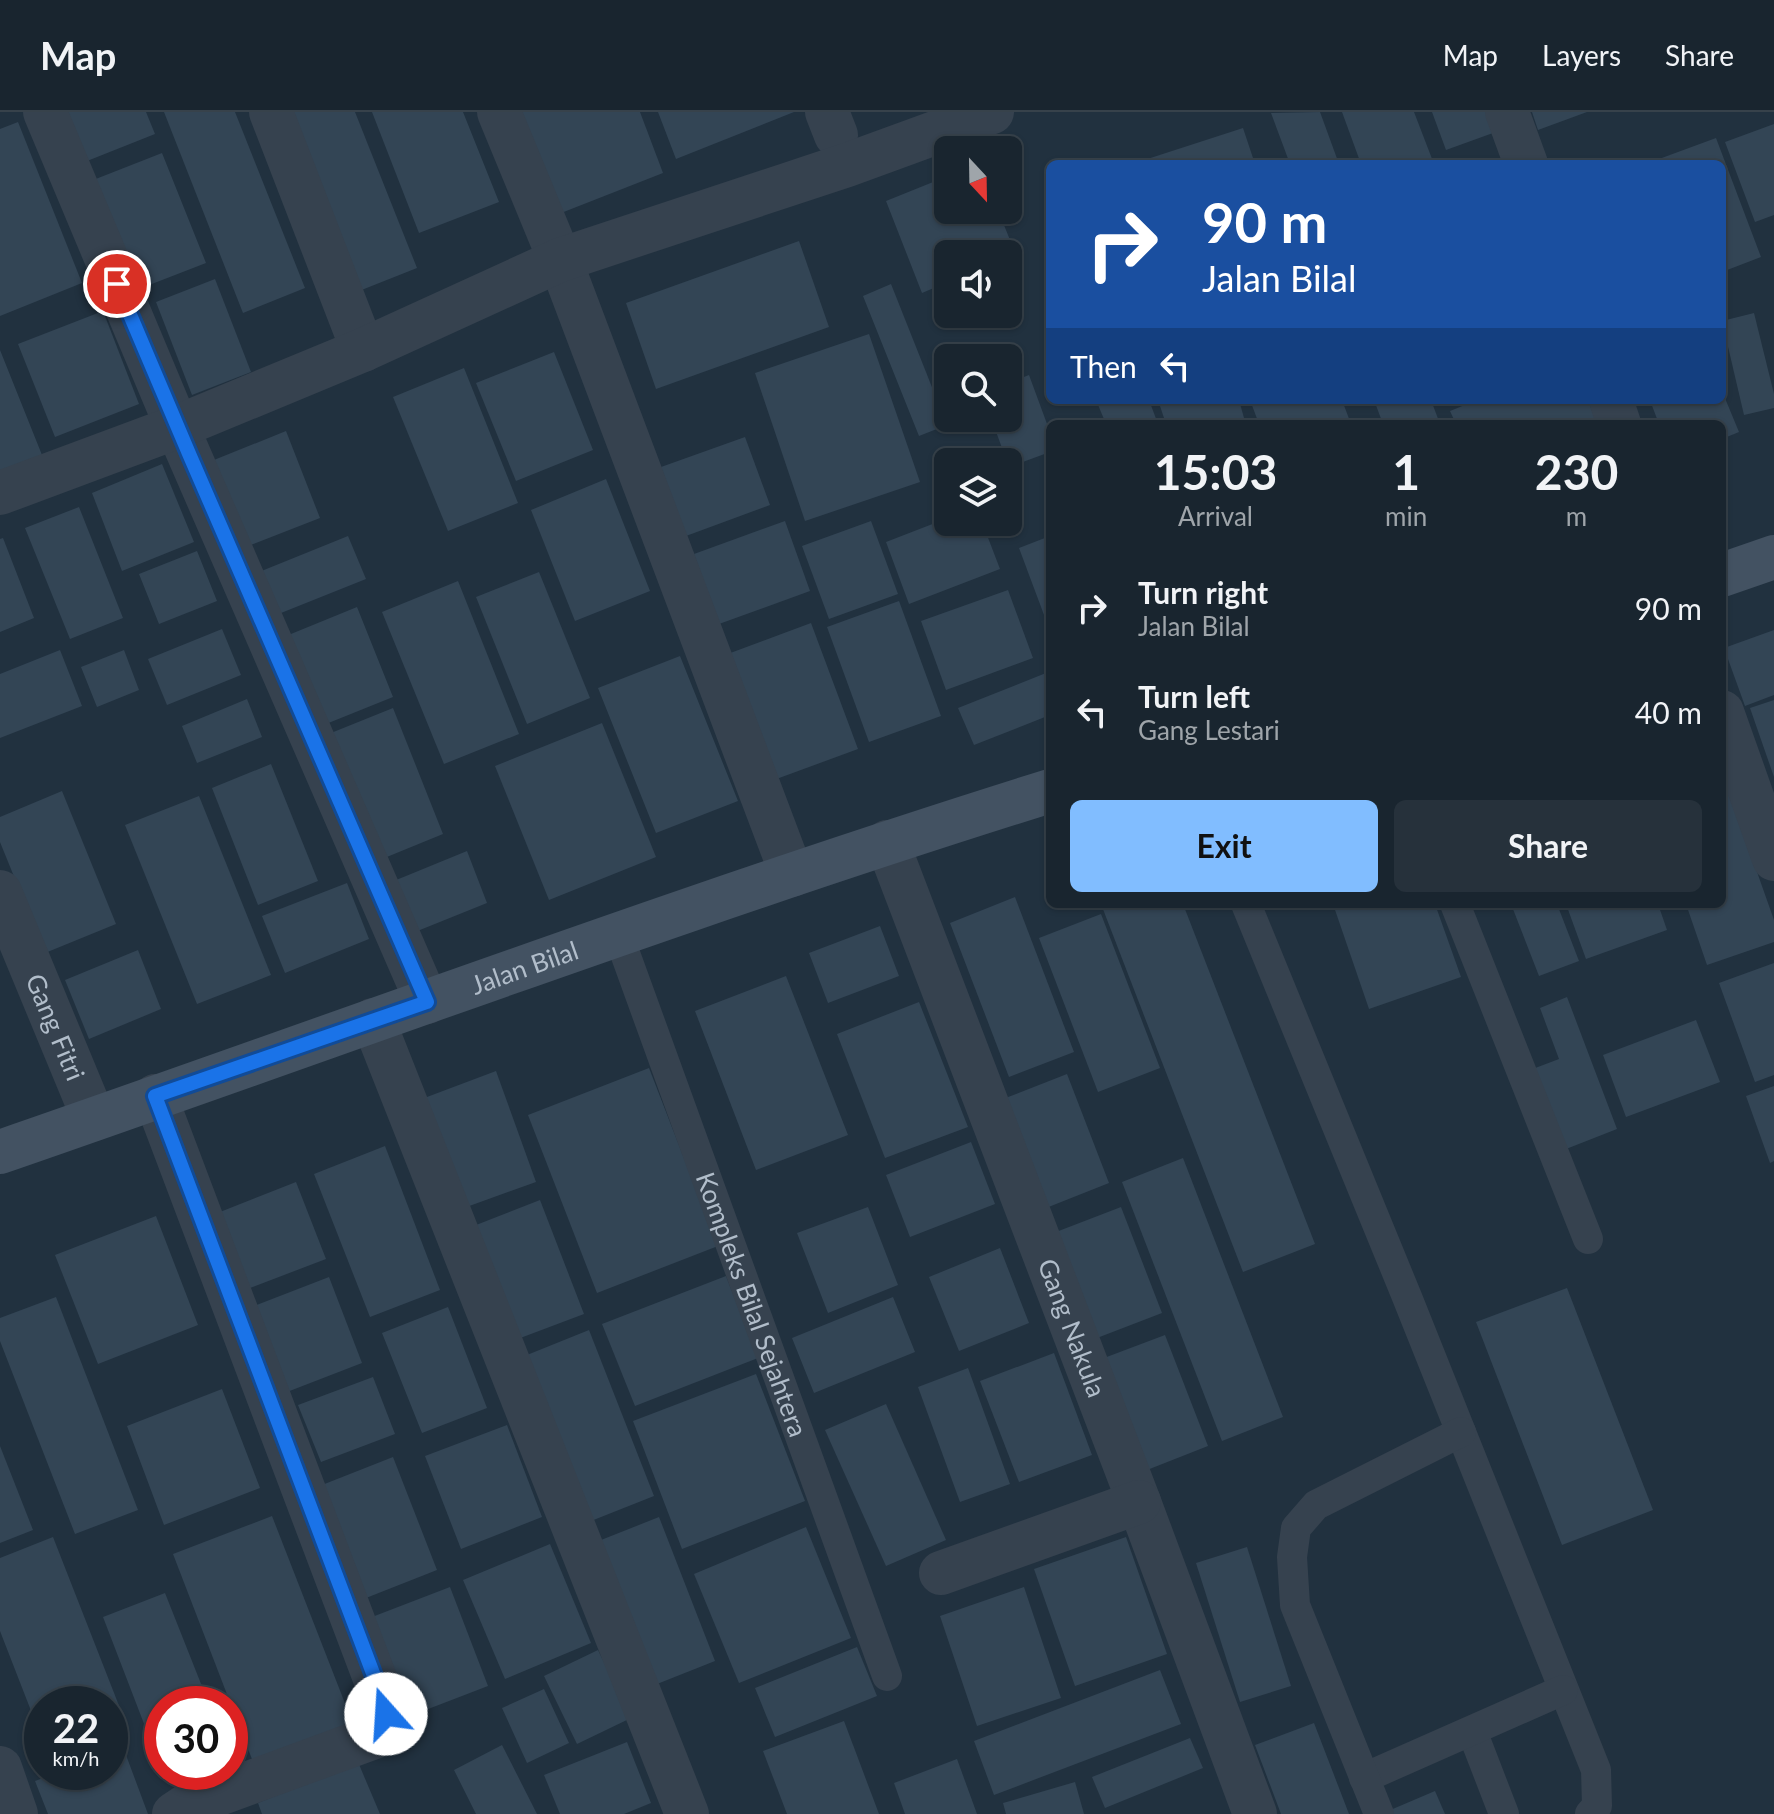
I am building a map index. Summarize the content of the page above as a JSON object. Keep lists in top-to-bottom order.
{
  "streets": {
    "main road": ["Jalan Bilal"],
    "street": ["Gang Fitri", "Gang Nakula"],
    "lane": ["Kompleks Bilal Sejahtera"]
  },
  "crossings": [
    ["Jalan Bilal", "Gang Fitri"],
    ["Jalan Bilal", "Kompleks Bilal Sejahtera"],
    ["Jalan Bilal", "Gang Nakula"]
  ],
  "north": "bottom",
  "page": {
    "header": "Map",
    "nav": ["Map", "Layers", "Share"],
    "turn": ["90 m", "Jalan Bilal"],
    "then": "Then",
    "eta": [
      "15:03",
      "Arrival",
      "1",
      "min",
      "230",
      "m"
    ],
    "list": [
      {
        "name": "Turn right",
        "note": "Jalan Bilal",
        "value": "90 m"
      },
      {
        "name": "Turn left",
        "note": "Gang Lestari",
        "value": "40 m"
      }
    ],
    "buttons": ["Exit", "Share"],
    "speed": "22 km/h",
    "limit": "30"
  }
}
